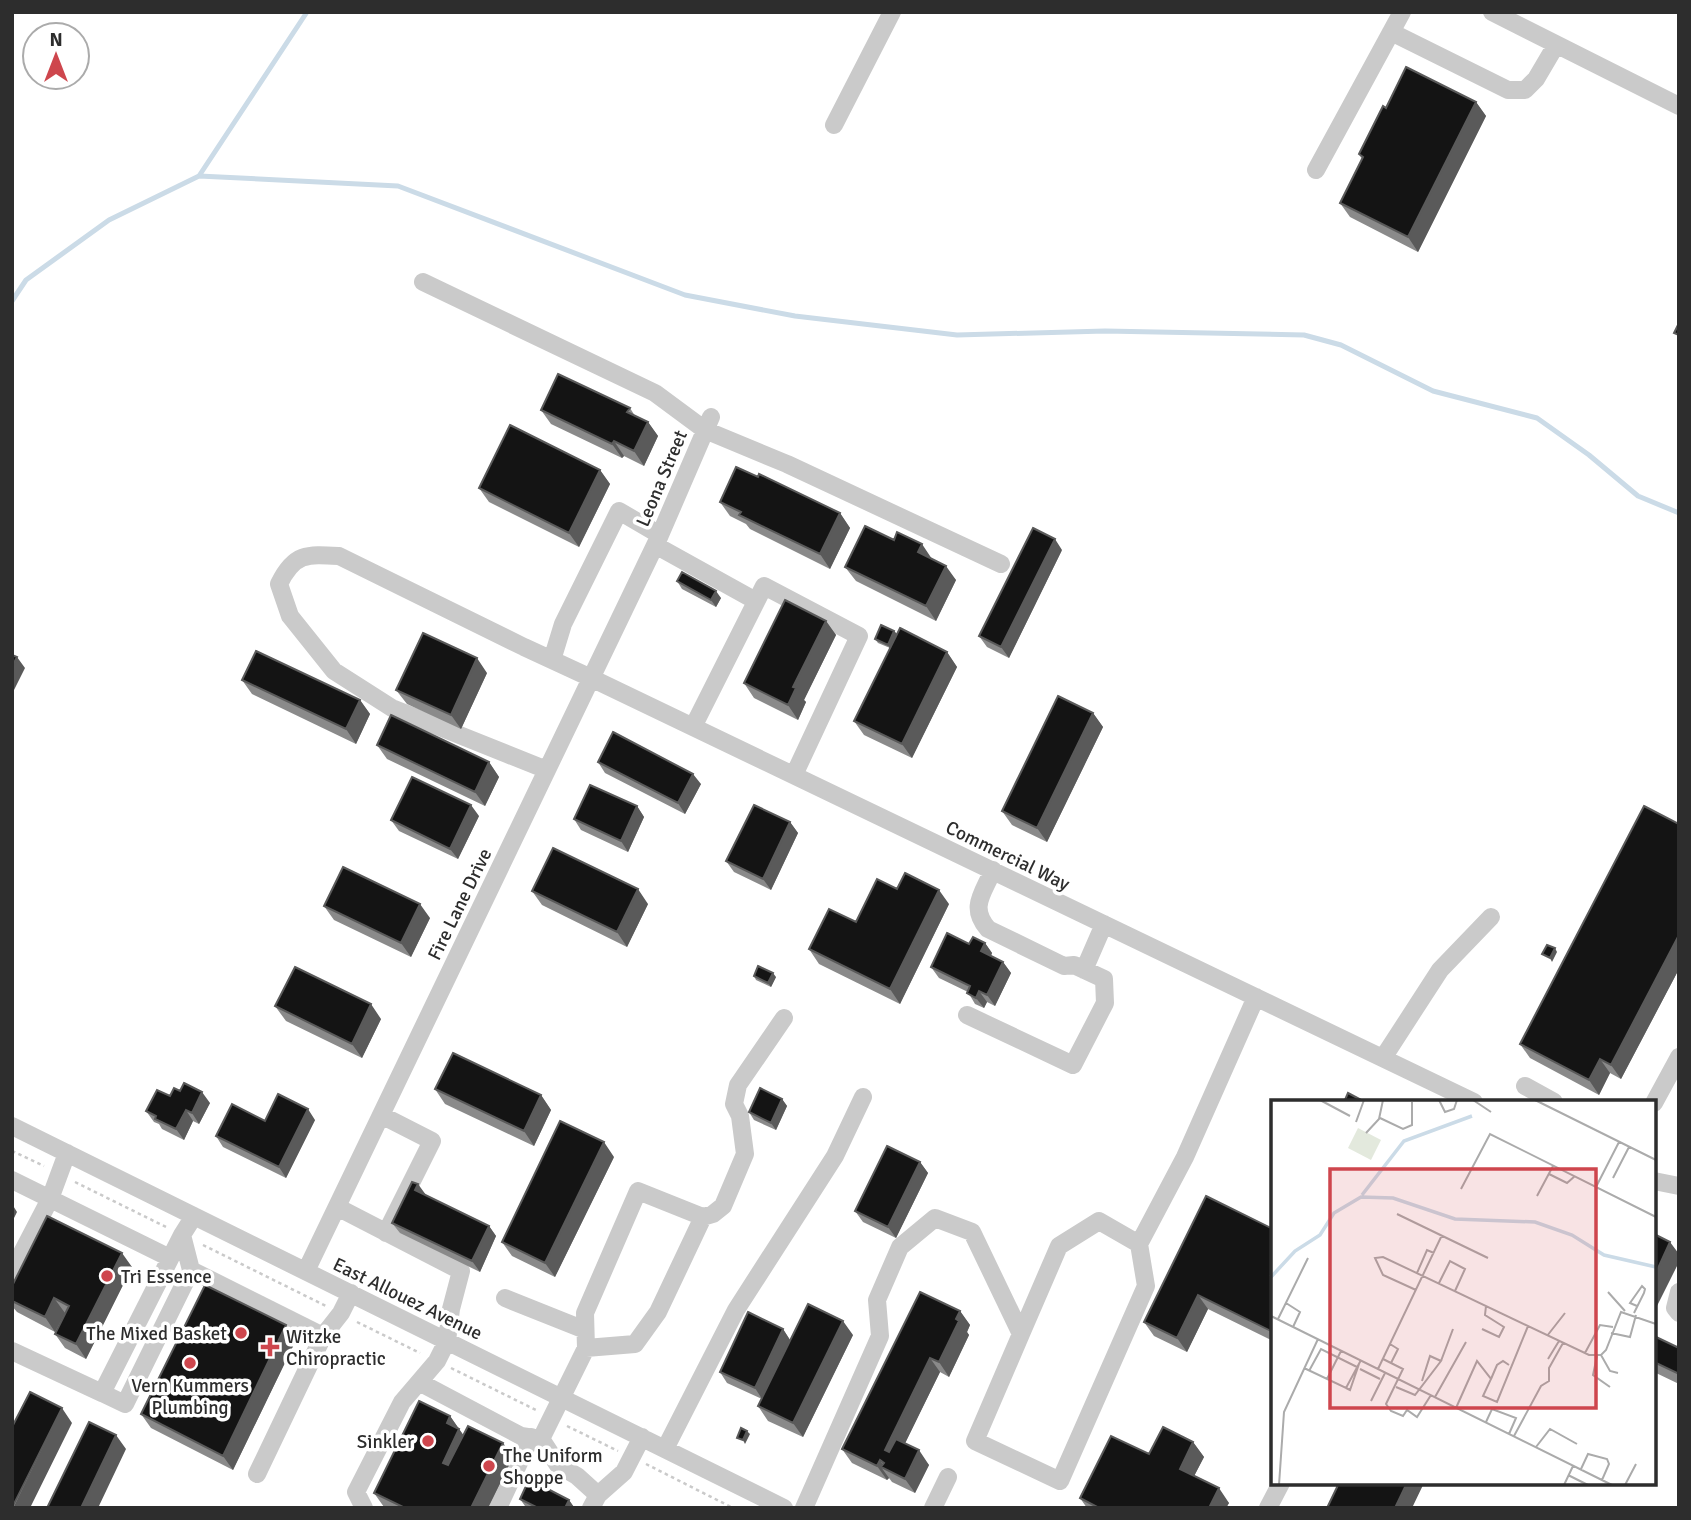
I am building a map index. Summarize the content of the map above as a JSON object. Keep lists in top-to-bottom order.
{
  "streets": {
    "street": [
      "Leona Street",
      "Commercial Way",
      "Fire Lane Drive",
      "East Allouez Avenue"
    ]
  },
  "crossings": [
    ["Leona Street", "Fire Lane Drive"],
    ["Commercial Way", "Fire Lane Drive"],
    ["Fire Lane Drive", "East Allouez Avenue"]
  ],
  "places": {
    "other": [
      "Tri Essence",
      "The Mixed Basket",
      "Vern Kummers Plumbing",
      "Sinkler",
      "The Uniform Shoppe"
    ],
    "health": ["Witzke Chiropractic"]
  },
  "north": "top"
}
